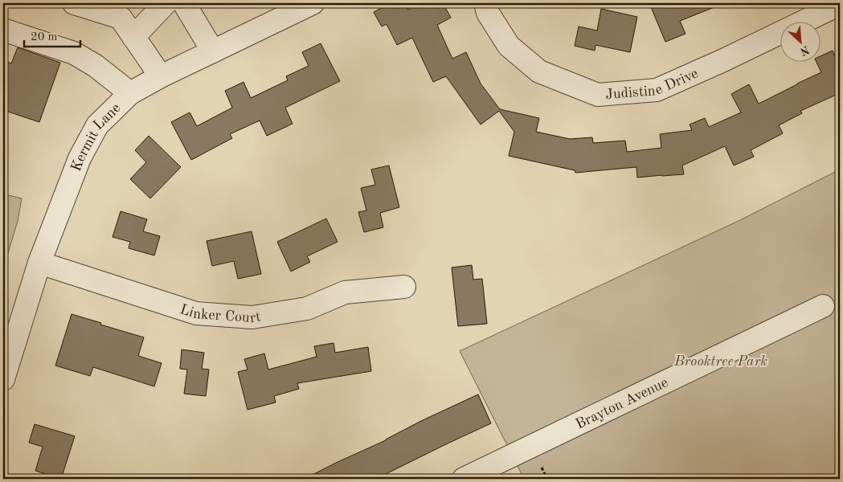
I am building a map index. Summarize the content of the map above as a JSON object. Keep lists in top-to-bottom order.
{
  "streets": {
    "street": [
      "Judistine Drive",
      "Kermit Lane",
      "Linker Court",
      "Brayton Avenue"
    ]
  },
  "crossings": [
    ["Kermit Lane", "Linker Court"]
  ],
  "parks": ["Brooktree Park"],
  "scale_bar": "20 m",
  "north": "bottom right"
}
